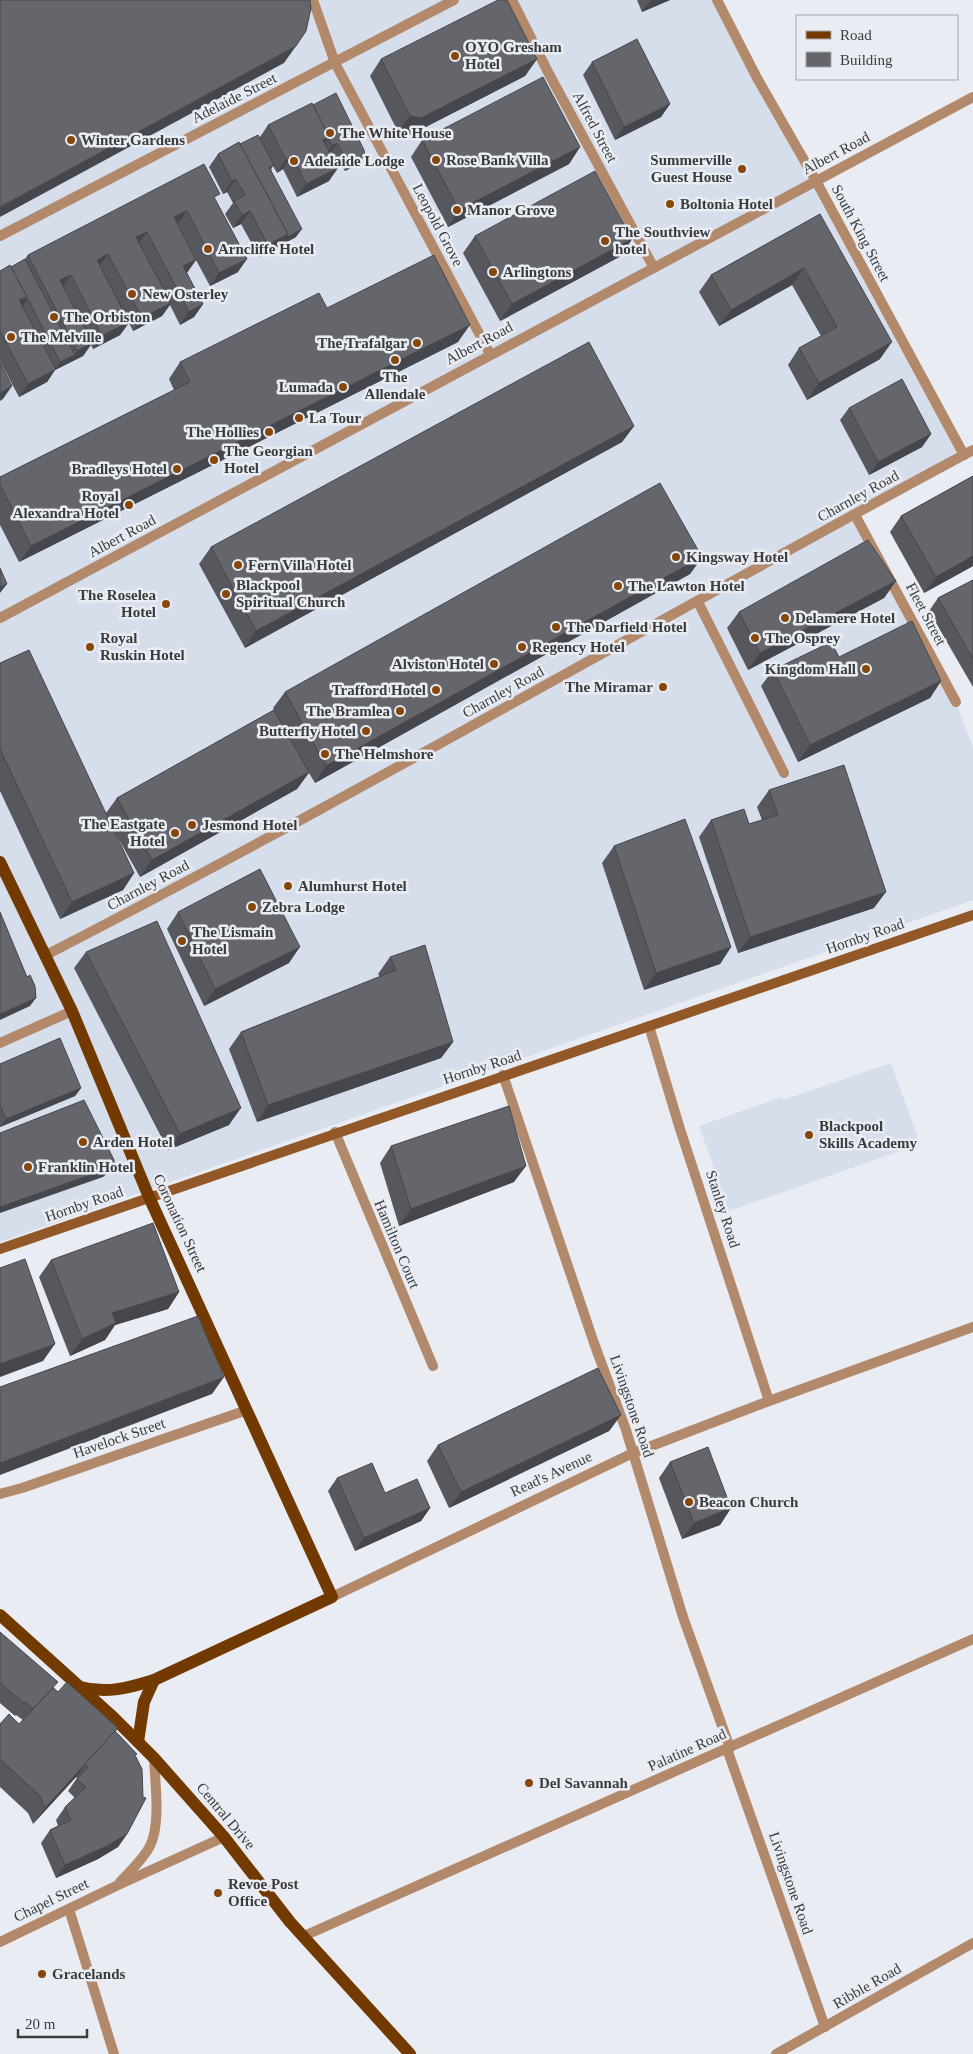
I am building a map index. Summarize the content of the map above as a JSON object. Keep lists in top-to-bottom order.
{
  "streets": {
    "main road": [
      "Hornby Road",
      "Coronation Street",
      "Read's Avenue",
      "Central Drive"
    ],
    "street": [
      "Adelaide Street",
      "Alfred Street",
      "Albert Road",
      "Leopold Grove",
      "South King Street",
      "Charnley Road",
      "Fleet Street",
      "Stanley Road",
      "Hamilton Court",
      "Livingstone Road",
      "Havelock Street",
      "Palatine Road",
      "Chapel Street",
      "Ribble Road"
    ]
  },
  "crossings": [
    ["Adelaide Street", "Leopold Grove"],
    ["Alfred Street", "Albert Road"],
    ["Albert Road", "Leopold Grove"],
    ["Albert Road", "South King Street"],
    ["South King Street", "Charnley Road"],
    ["Charnley Road", "Fleet Street"],
    ["Charnley Road", "Coronation Street"],
    ["Hornby Road", "Stanley Road"],
    ["Hornby Road", "Coronation Street"],
    ["Hornby Road", "Hamilton Court"],
    ["Hornby Road", "Livingstone Road"],
    ["Stanley Road", "Read's Avenue"],
    ["Coronation Street", "Havelock Street"],
    ["Coronation Street", "Read's Avenue"],
    ["Livingstone Road", "Read's Avenue"],
    ["Livingstone Road", "Palatine Road"],
    ["Livingstone Road", "Ribble Road"],
    ["Read's Avenue", "Central Drive"],
    ["Palatine Road", "Central Drive"],
    ["Central Drive", "Chapel Street"]
  ],
  "places": [
    "OYO Gresham Hotel",
    "The White House",
    "Winter Gardens",
    "Rose Bank Villa",
    "Adelaide Lodge",
    "Summerville Guest House",
    "Boltonia Hotel",
    "Manor Grove",
    "The Southview hotel",
    "Arncliffe Hotel",
    "Arlingtons",
    "New Osterley",
    "The Orbiston",
    "The Melville",
    "The Trafalgar",
    "The Allendale",
    "Lumada",
    "La Tour",
    "The Hollies",
    "The Georgian Hotel",
    "Bradleys Hotel",
    "Royal Alexandra Hotel",
    "Kingsway Hotel",
    "Fern Villa Hotel",
    "The Lawton Hotel",
    "Blackpool Spiritual Church",
    "The Roselea Hotel",
    "Delamere Hotel",
    "The Darfield Hotel",
    "The Osprey",
    "Royal Ruskin Hotel",
    "Regency Hotel",
    "Alviston Hotel",
    "Kingdom Hall",
    "The Miramar",
    "Trafford Hotel",
    "The Bramlea",
    "Butterfly Hotel",
    "The Helmshore",
    "Jesmond Hotel",
    "The Eastgate Hotel",
    "Alumhurst Hotel",
    "Zebra Lodge",
    "The Lismain Hotel",
    "Blackpool Skills Academy",
    "Arden Hotel",
    "Franklin Hotel",
    "Beacon Church",
    "Del Savannah",
    "Revoe Post Office",
    "Gracelands"
  ],
  "legend": ["Road", "Building"],
  "scale_bar": "20 m"
}
